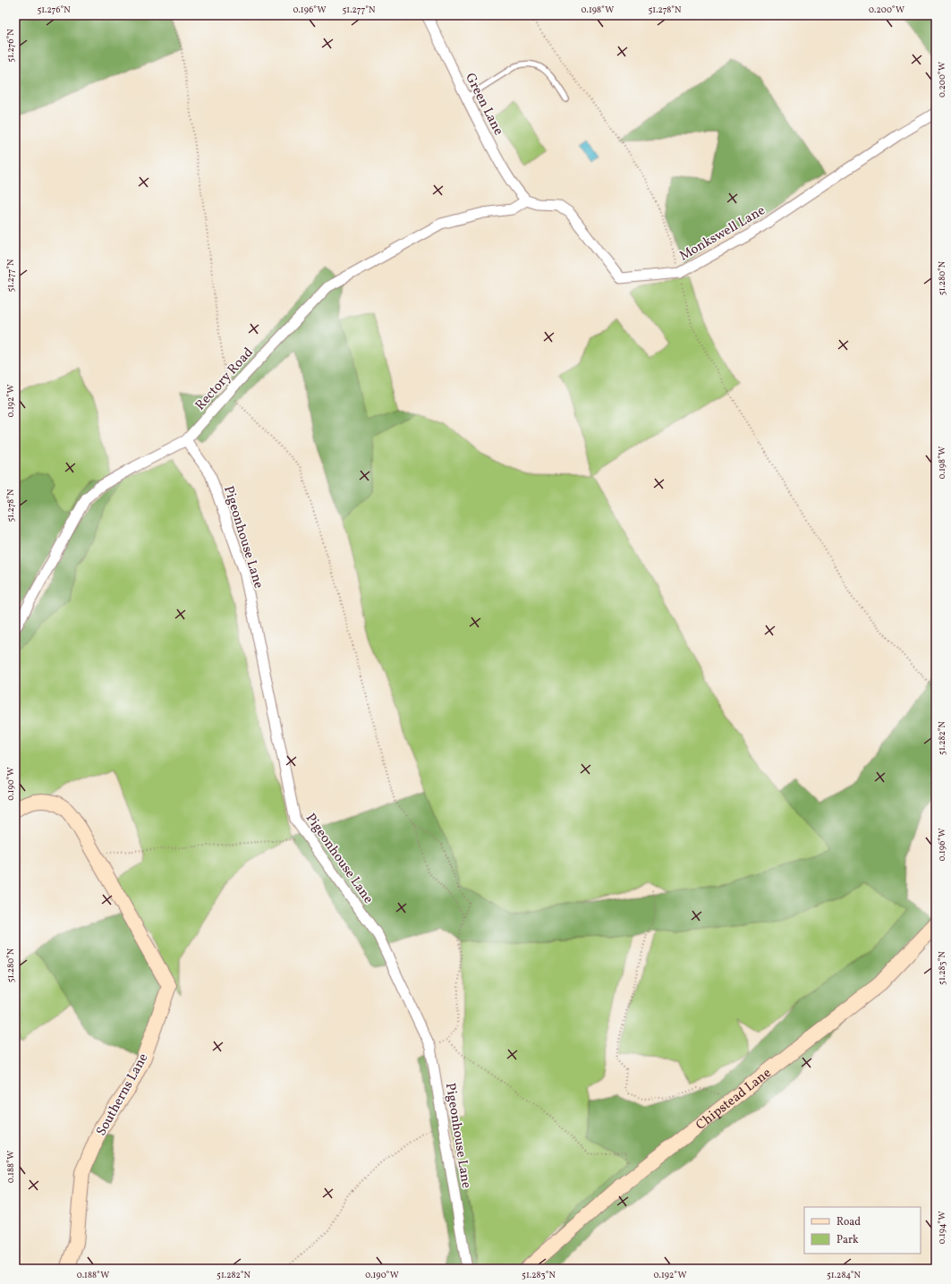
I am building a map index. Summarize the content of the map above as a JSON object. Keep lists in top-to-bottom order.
{
  "streets": {
    "street": [
      "Green Lane",
      "Monkswell Lane",
      "Rectory Road",
      "Pigeonhouse Lane",
      "Southerns Lane",
      "Chipstead Lane"
    ]
  },
  "crossings": [
    ["Green Lane", "Monkswell Lane"],
    ["Green Lane", "Rectory Road"],
    ["Monkswell Lane", "Rectory Road"],
    ["Rectory Road", "Pigeonhouse Lane"]
  ],
  "legend": ["Road", "Park"],
  "coordinates": [
    "51.276°N",
    "0.196°W",
    "51.277°N",
    "0.198°W",
    "51.278°N",
    "0.200°W",
    "51.280°N",
    "0.192°W",
    "51.282°N",
    "0.190°W",
    "51.283°N",
    "0.188°W",
    "0.194°W",
    "51.284°N"
  ]
}
